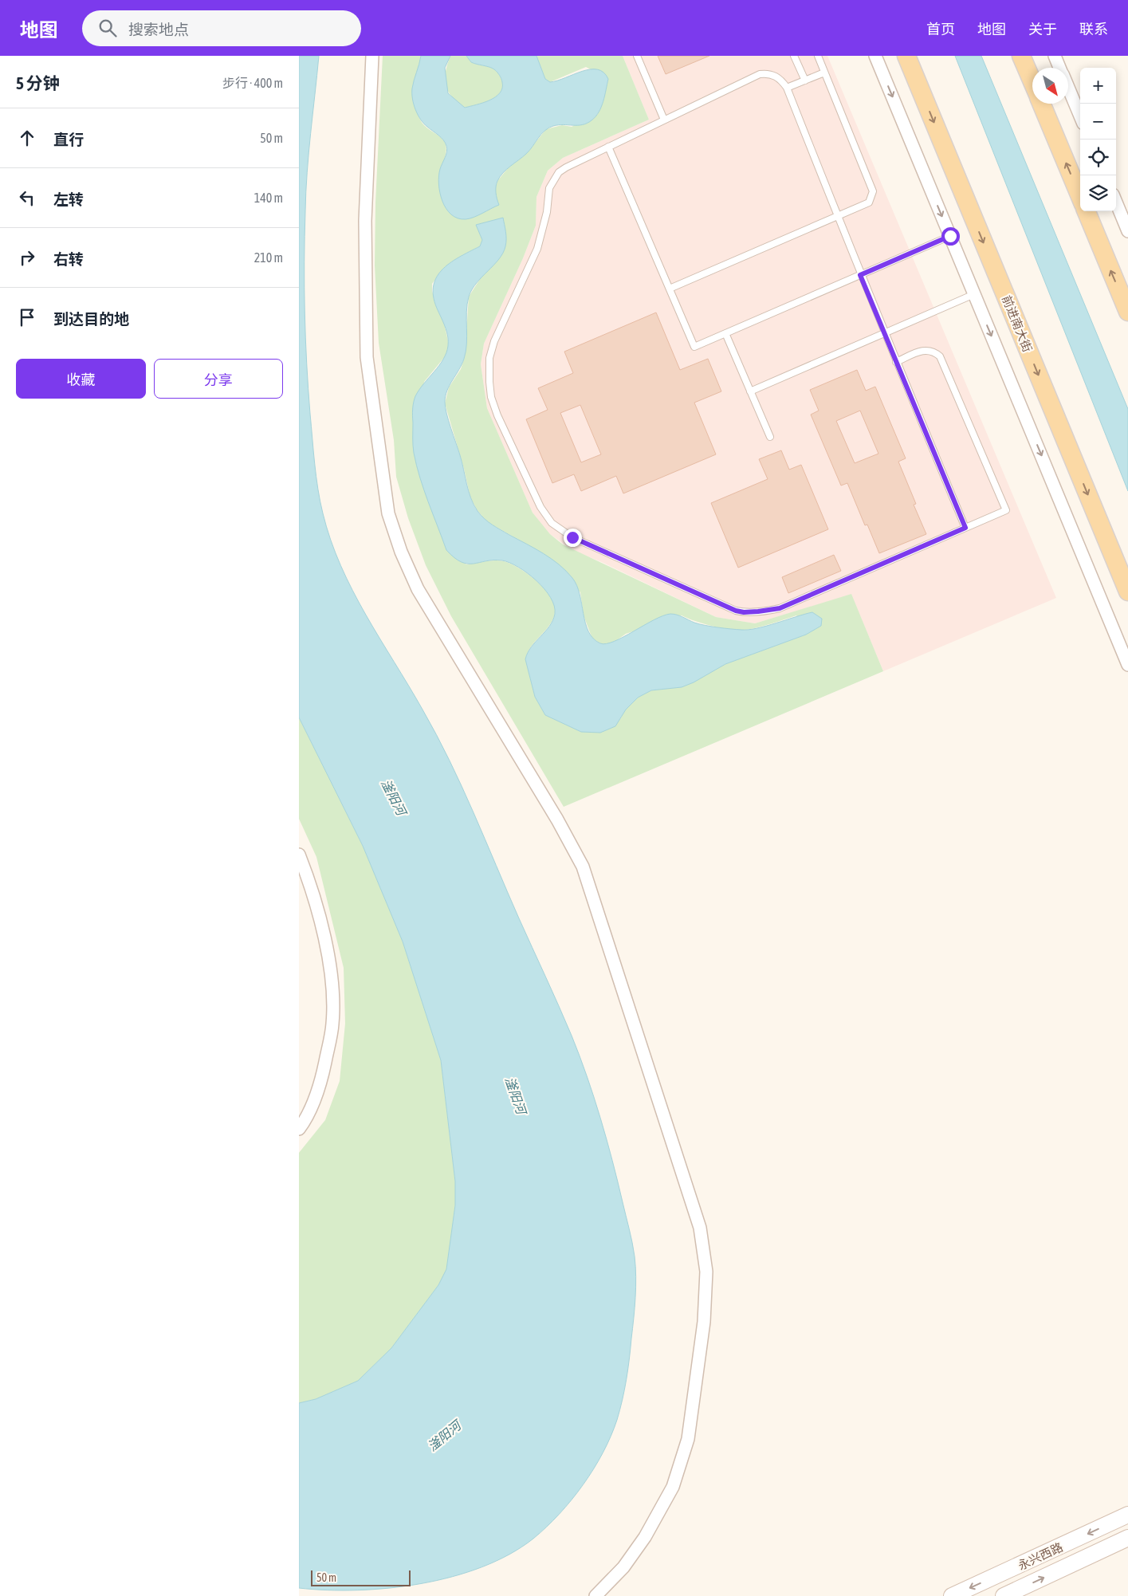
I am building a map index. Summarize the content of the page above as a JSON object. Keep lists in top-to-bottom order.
{
  "streets": {
    "main road": ["前进南大街", "永兴西路"]
  },
  "water": ["滏阳河"],
  "scale_bar": "50 m",
  "north": "bottom right",
  "page": {
    "header": "地图",
    "search": "搜索地点",
    "nav": [
      "首页",
      "地图",
      "关于",
      "联系"
    ],
    "heading": ["5 分钟", "步行 · 400 m"],
    "map_buttons": ["+", "−"],
    "list": [
      ["直行", "50 m"],
      ["左转", "140 m"],
      ["右转", "210 m"],
      "到达目的地"
    ],
    "buttons": ["收藏", "分享"],
    "scale": "50 m"
  }
}
